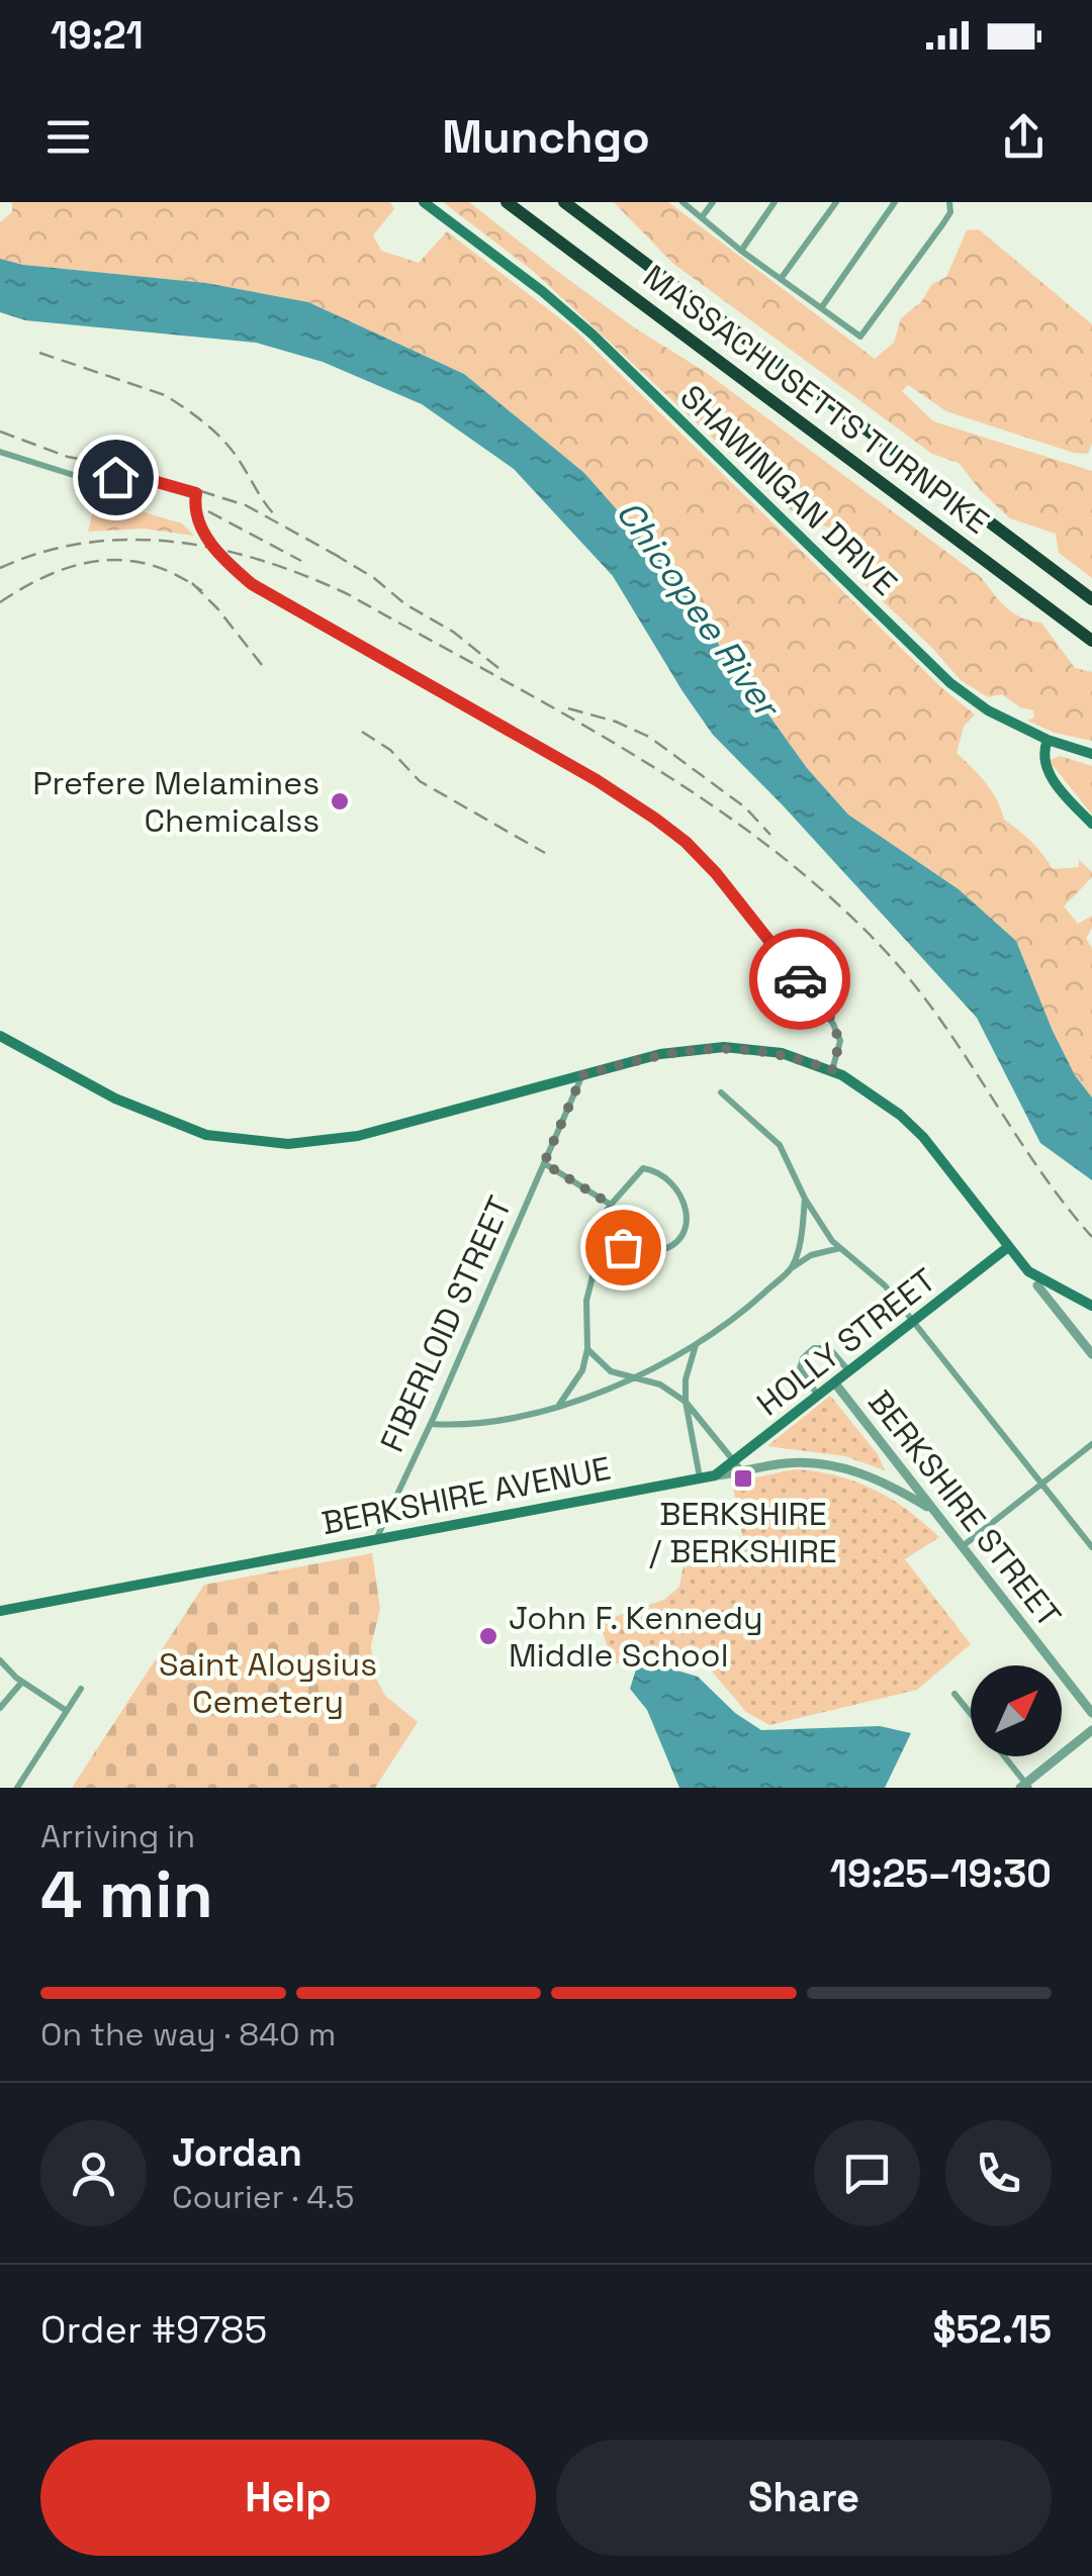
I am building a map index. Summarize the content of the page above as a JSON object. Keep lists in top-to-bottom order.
{
  "streets": {
    "highway": ["MASSACHUSETTS TURNPIKE"],
    "main road": ["SHAWINIGAN DRIVE", "HOLLY STREET", "BERKSHIRE AVENUE"],
    "street": ["FIBERLOID STREET", "BERKSHIRE STREET"]
  },
  "crossings": [
    ["FIBERLOID STREET", "BERKSHIRE AVENUE"],
    ["HOLLY STREET", "BERKSHIRE AVENUE"],
    ["HOLLY STREET", "BERKSHIRE STREET"],
    ["BERKSHIRE AVENUE", "BERKSHIRE STREET"]
  ],
  "water": ["Chicopee River"],
  "parks": ["Saint Aloysius Cemetery"],
  "places": {
    "other": ["Prefere Melamines Chemicalss", "John F. Kennedy Middle School"],
    "transit": ["BERKSHIRE / BERKSHIRE"]
  },
  "north": "top right",
  "page": {
    "status": "19:21",
    "header": "Munchgo",
    "heading": ["4 min", "Arriving in", "19:25–19:30"],
    "panel": [
      "Jordan",
      "Courier · 4.5",
      "Order #9785",
      "$52.15"
    ],
    "bar": "On the way · 840 m",
    "buttons": ["Help", "Share"]
  }
}
